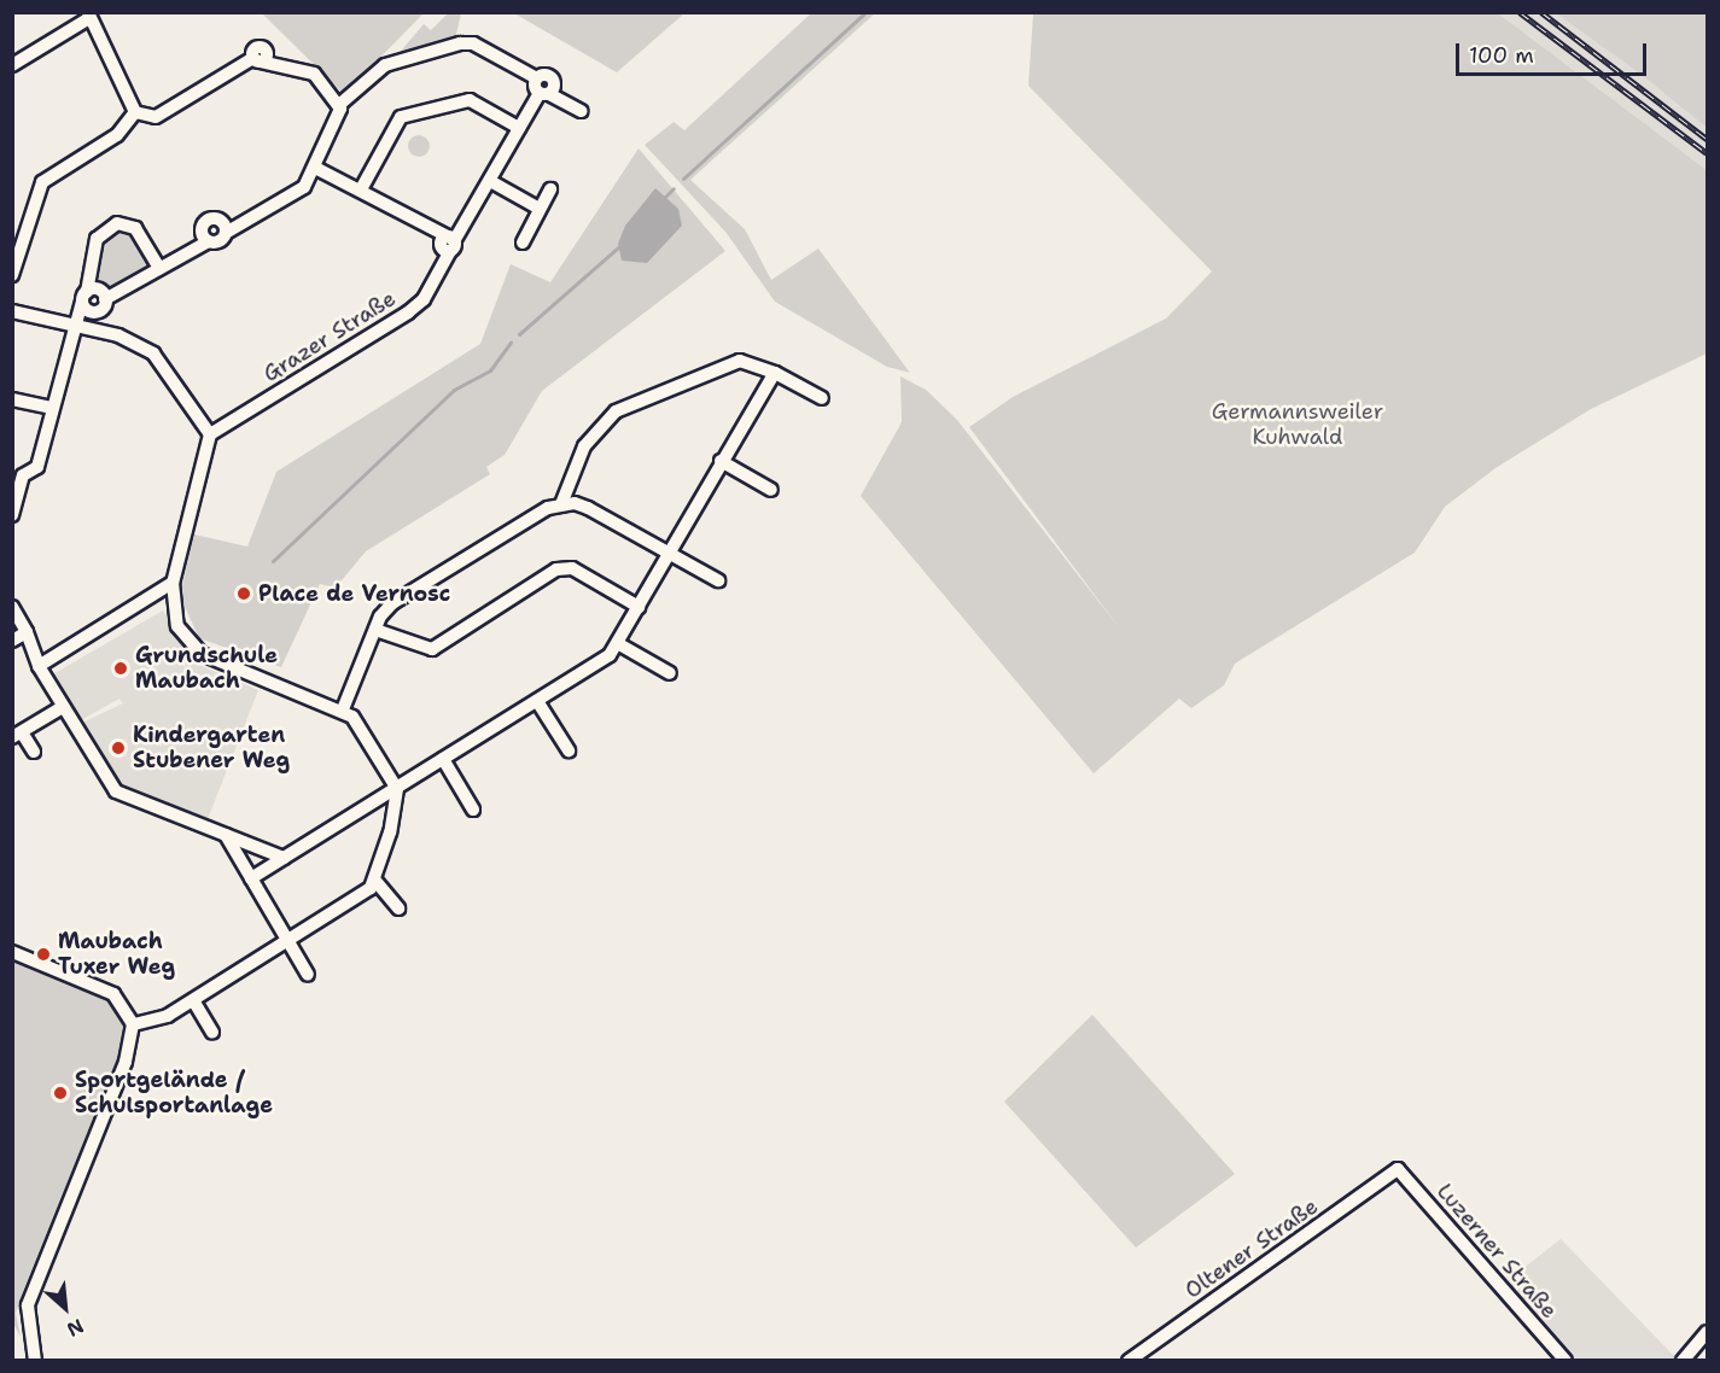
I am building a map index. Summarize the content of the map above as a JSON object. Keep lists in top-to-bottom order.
{
  "streets": {
    "street": ["Grazer Straße", "Oltener Straße", "Luzerner Straße"]
  },
  "crossings": [
    ["Oltener Straße", "Luzerner Straße"]
  ],
  "parks": ["Germannsweiler Kuhwald"],
  "places": [
    "Place de Vernosc",
    "Grundschule Maubach",
    "Kindergarten Stubener Weg",
    "Maubach Tuxer Weg",
    "Sportgelände / Schulsportanlage"
  ],
  "scale_bar": "100 m",
  "north": "bottom right"
}
